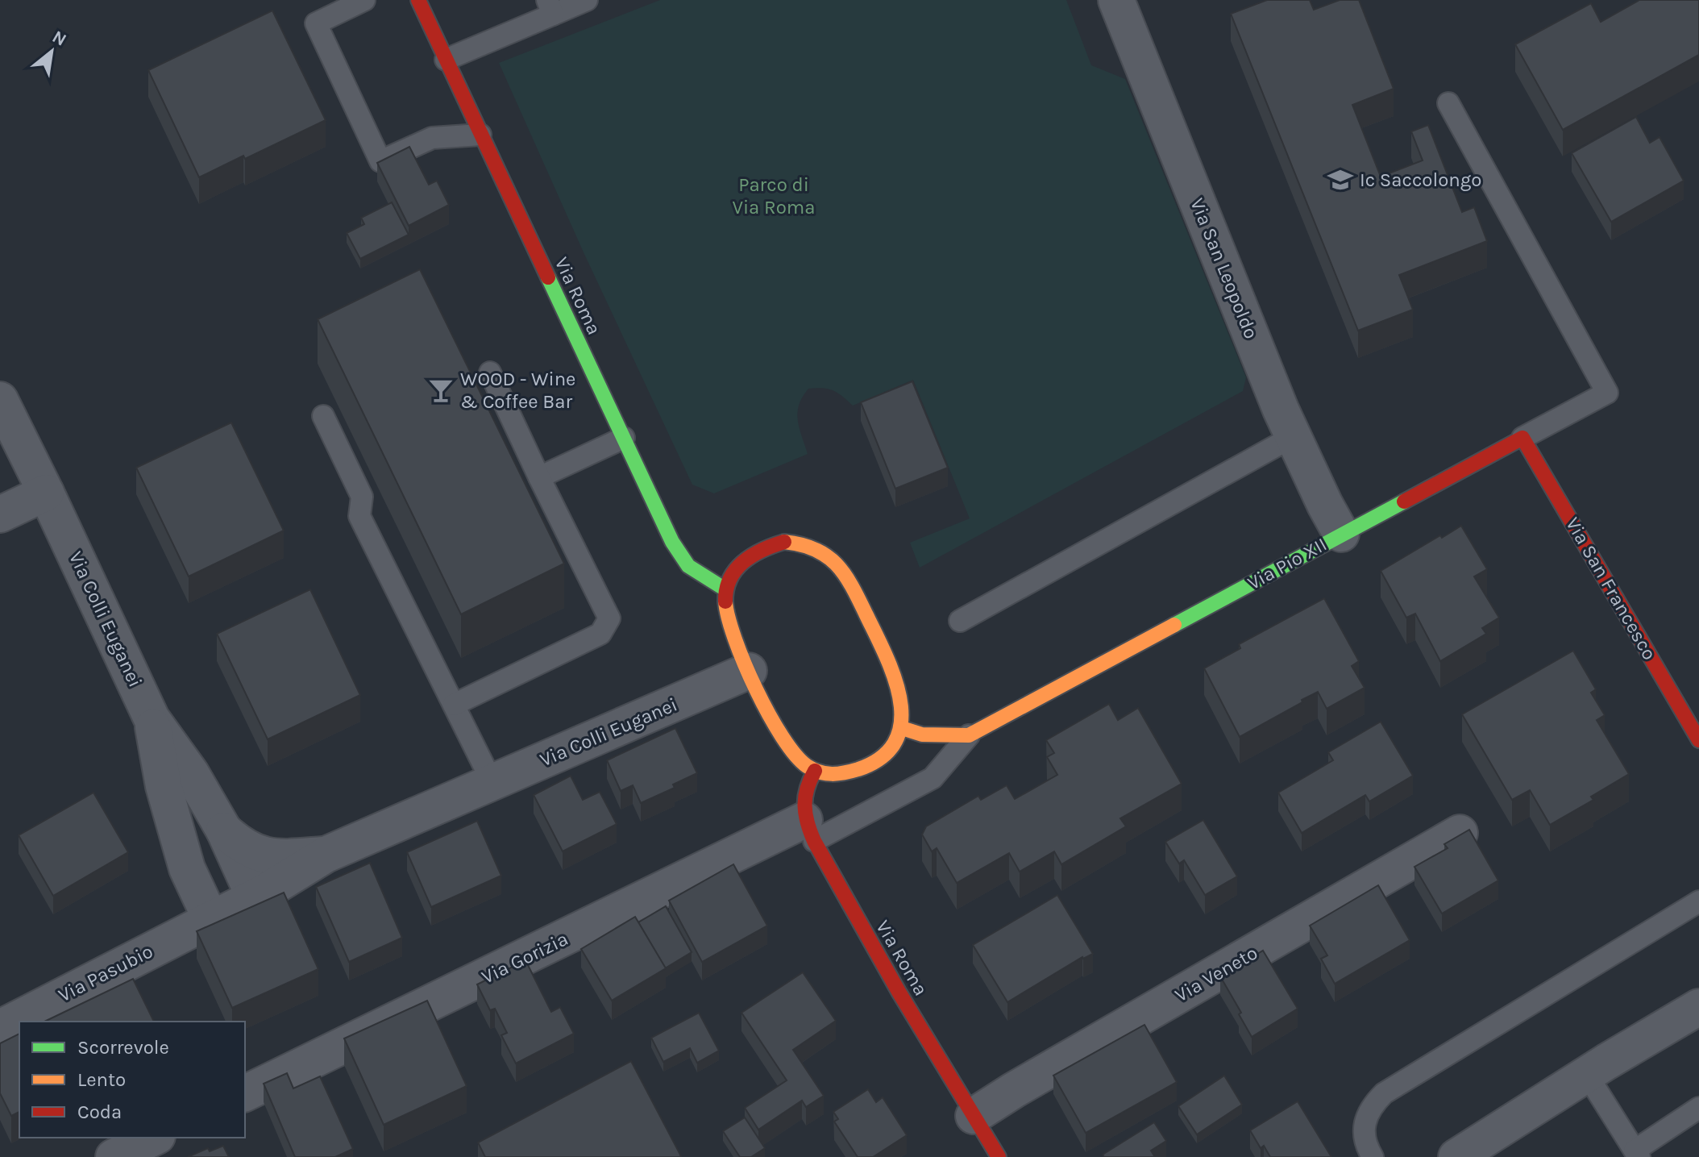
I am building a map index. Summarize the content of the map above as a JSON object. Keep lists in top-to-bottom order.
{
  "streets": {
    "main road": ["Via Roma", "Via Pio XII", "Via San Francesco"],
    "street": [
      "Via San Leopoldo",
      "Via Colli Euganei",
      "Via Gorizia",
      "Via Pasubio",
      "Via Veneto"
    ]
  },
  "crossings": [
    ["Via San Leopoldo", "Via Pio XII"],
    ["Via Roma", "Via Pio XII"],
    ["Via Roma", "Via Colli Euganei"],
    ["Via Roma", "Via Gorizia"],
    ["Via Roma", "Via Veneto"],
    ["Via Pio XII", "Via San Francesco"],
    ["Via Pio XII", "Via Colli Euganei"],
    ["Via Pio XII", "Via Gorizia"],
    ["Via Colli Euganei", "Via Pasubio"]
  ],
  "parks": ["Parco di Via Roma"],
  "places": {
    "school or university": ["Ic Saccolongo"],
    "bar": ["WOOD - Wine & Coffee Bar"]
  },
  "legend": ["Scorrevole", "Lento", "Coda"],
  "north": "top right"
}
